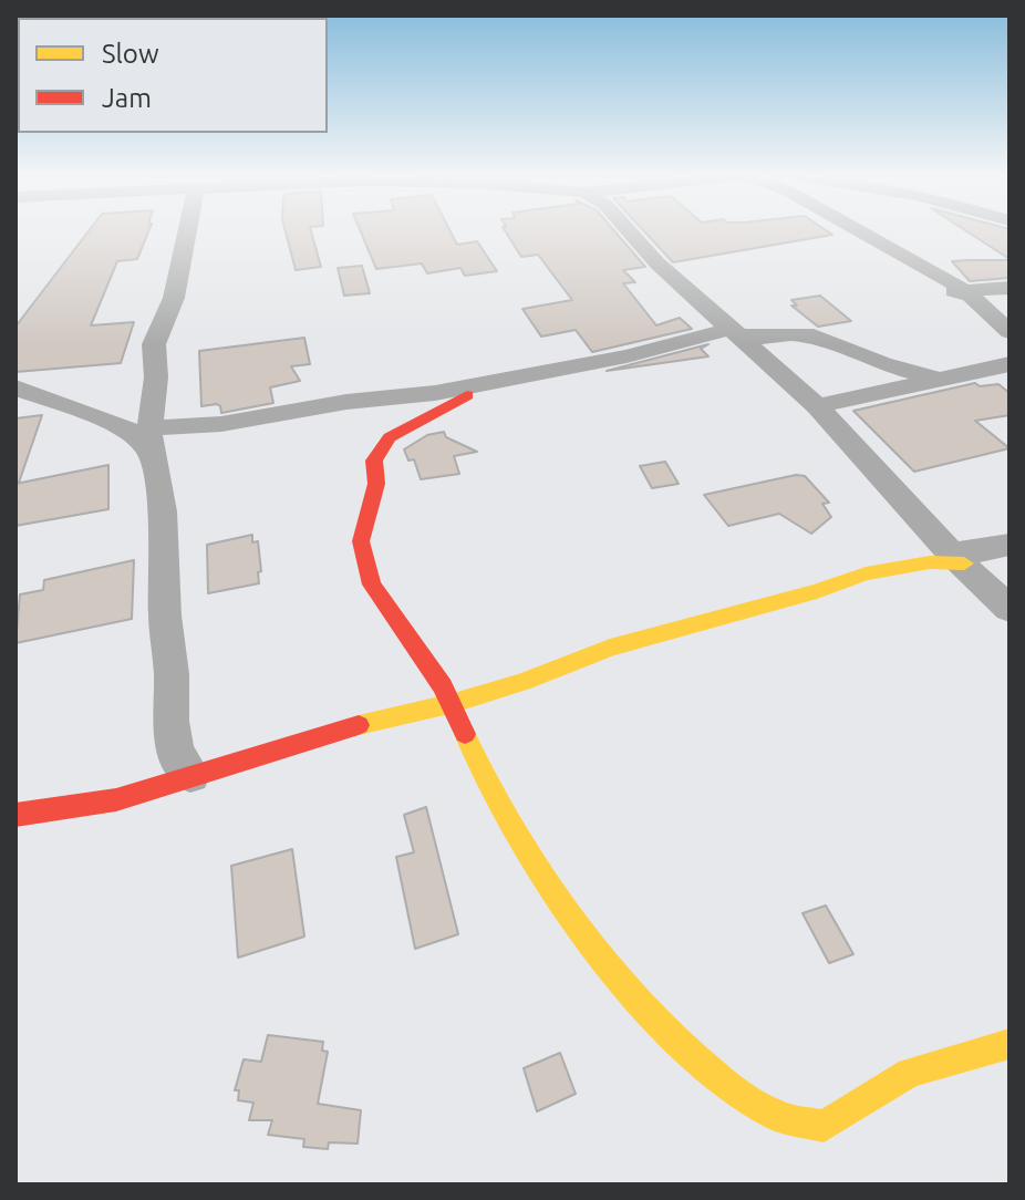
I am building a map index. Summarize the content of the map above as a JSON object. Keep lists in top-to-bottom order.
{
  "legend": ["Slow", "Jam"]
}
